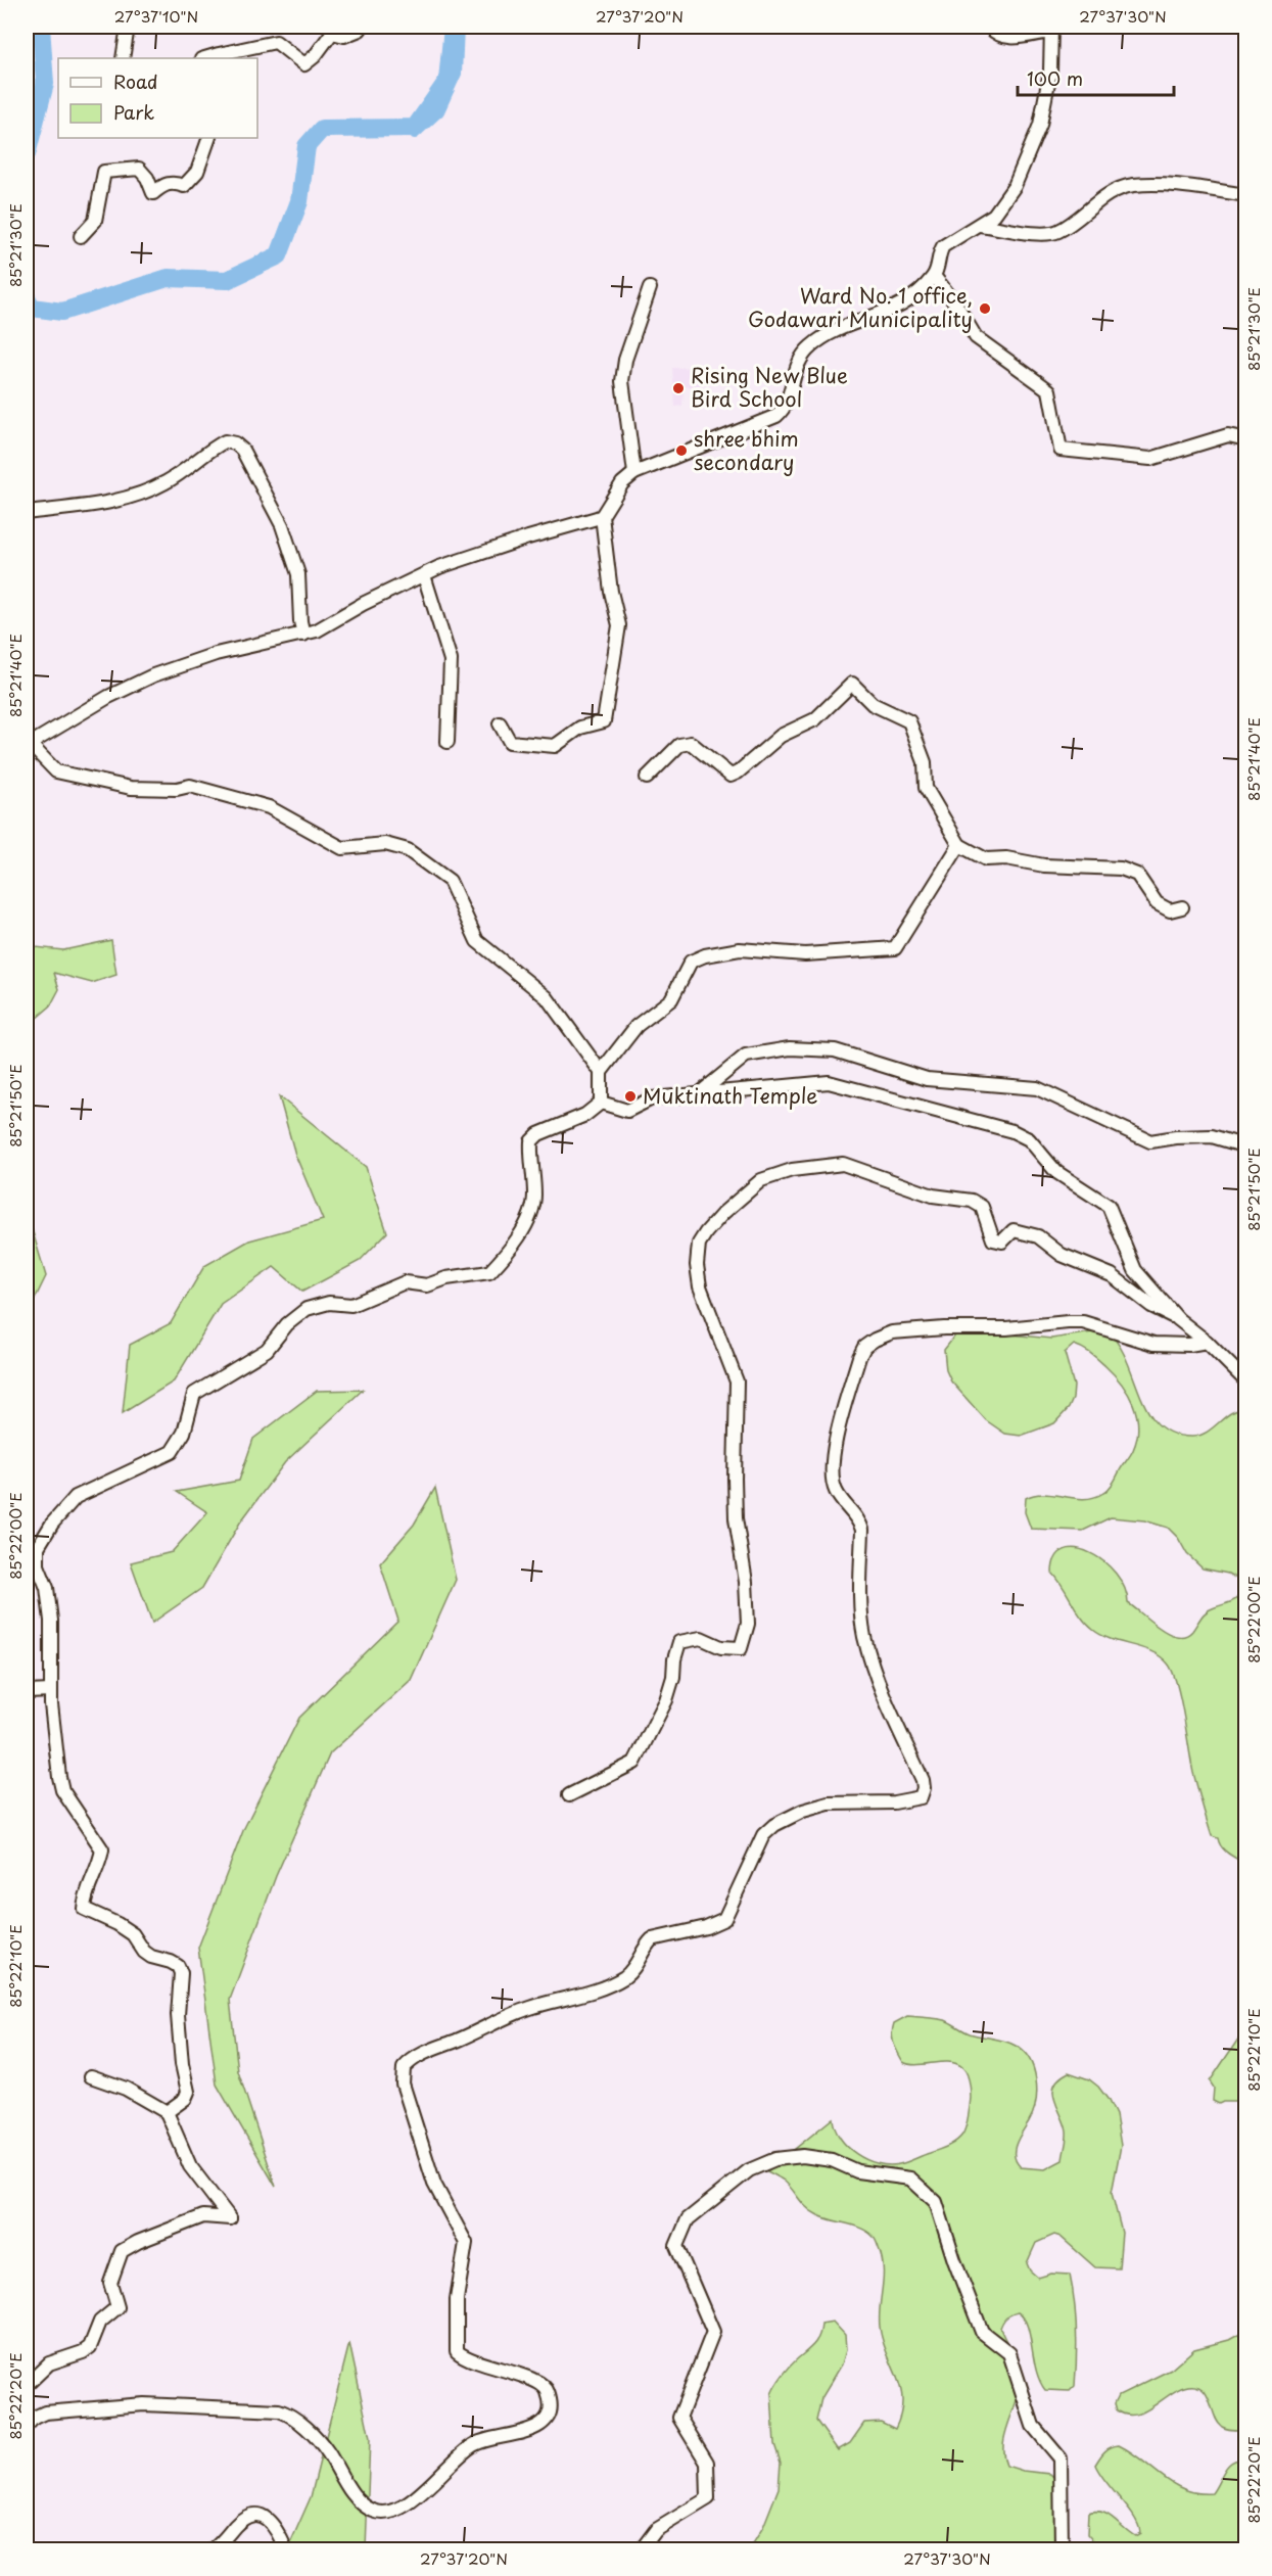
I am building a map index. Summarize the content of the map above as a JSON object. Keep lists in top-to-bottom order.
{
  "places": [
    "Ward No. 1 office, Godawari Municipality",
    "Rising New Blue Bird School",
    "shree bhim secondary",
    "Muktinath Temple"
  ],
  "legend": ["Road", "Park"],
  "scale_bar": "100 m",
  "coordinates": [
    "27°37'10\"N",
    "27°37'20\"N",
    "27°37'30\"N",
    "85°21'30\"E",
    "85°21'40\"E",
    "85°21'50\"E",
    "85°22'00\"E",
    "85°22'10\"E",
    "85°22'20\"E"
  ]
}
